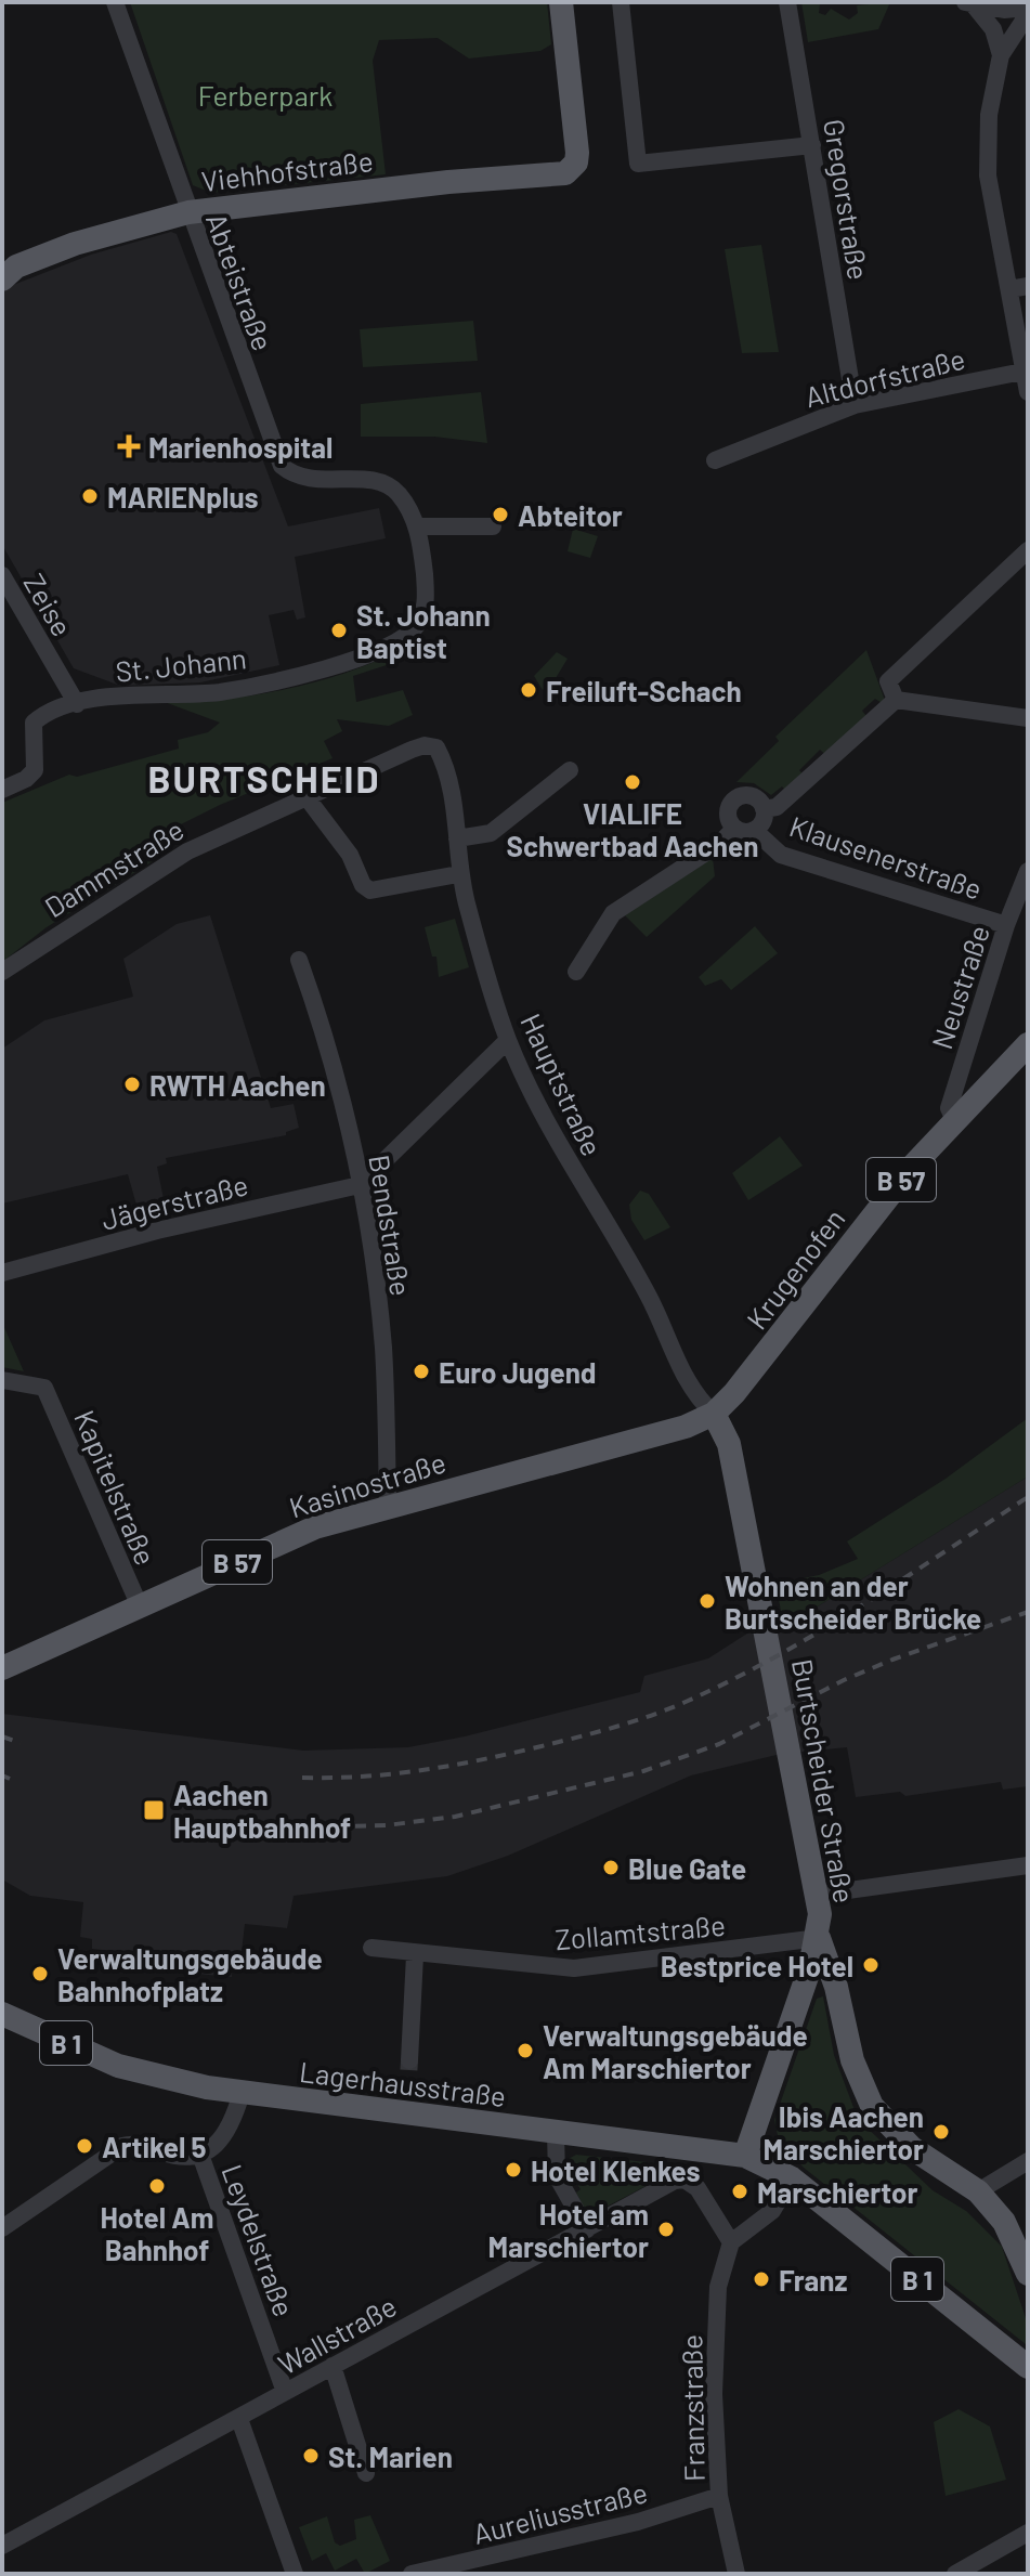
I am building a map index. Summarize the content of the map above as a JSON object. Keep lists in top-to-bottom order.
{
  "streets": {
    "main road": [
      "Viehhofstraße",
      "B 57",
      "Krugenofen",
      "Kasinostraße",
      "Burtscheider Straße",
      "B 1",
      "Lagerhausstraße"
    ],
    "street": [
      "Gregorstraße",
      "Abteistraße",
      "Altdorfstraße",
      "Zeise",
      "St. Johann",
      "Klausenerstraße",
      "Dammstraße",
      "Neustraße",
      "Hauptstraße",
      "Jägerstraße",
      "Bendstraße",
      "Kapitelstraße",
      "Zollamtstraße",
      "Leydelstraße",
      "Wallstraße",
      "Franzstraße",
      "Aureliusstraße"
    ]
  },
  "crossings": [
    ["Viehhofstraße", "Abteistraße"],
    ["Gregorstraße", "Altdorfstraße"],
    ["Abteistraße", "St. Johann"],
    ["Zeise", "St. Johann"],
    ["Klausenerstraße", "Neustraße"],
    ["Dammstraße", "Hauptstraße"],
    ["Neustraße", "Krugenofen"],
    ["Hauptstraße", "Krugenofen"],
    ["Hauptstraße", "Kasinostraße"],
    ["Hauptstraße", "Burtscheider Straße"],
    ["Jägerstraße", "Bendstraße"],
    ["Bendstraße", "Kasinostraße"],
    ["Krugenofen", "Kasinostraße"],
    ["Krugenofen", "Burtscheider Straße"],
    ["Kasinostraße", "Kapitelstraße"],
    ["Kasinostraße", "Burtscheider Straße"],
    ["Burtscheider Straße", "Zollamtstraße"],
    ["Burtscheider Straße", "Lagerhausstraße"],
    ["B 1", "Lagerhausstraße"],
    ["Leydelstraße", "Wallstraße"],
    ["Wallstraße", "Franzstraße"],
    ["Franzstraße", "Aureliusstraße"]
  ],
  "districts": ["BURTSCHEID"],
  "parks": ["Ferberpark"],
  "places": {
    "health": ["Marienhospital"],
    "other": [
      "MARIENplus",
      "Abteitor",
      "St. Johann Baptist",
      "Freiluft-Schach",
      "VIALIFE Schwertbad Aachen",
      "RWTH Aachen",
      "Euro Jugend",
      "Wohnen an der Burtscheider Brücke",
      "Blue Gate",
      "Bestprice Hotel",
      "Verwaltungsgebäude Bahnhofplatz",
      "Verwaltungsgebäude Am Marschiertor",
      "Ibis Aachen Marschiertor",
      "Artikel 5",
      "Hotel Klenkes",
      "Hotel Am Bahnhof",
      "Marschiertor",
      "Hotel am Marschiertor",
      "Franz",
      "St. Marien"
    ],
    "transit": ["Aachen Hauptbahnhof"]
  }
}
